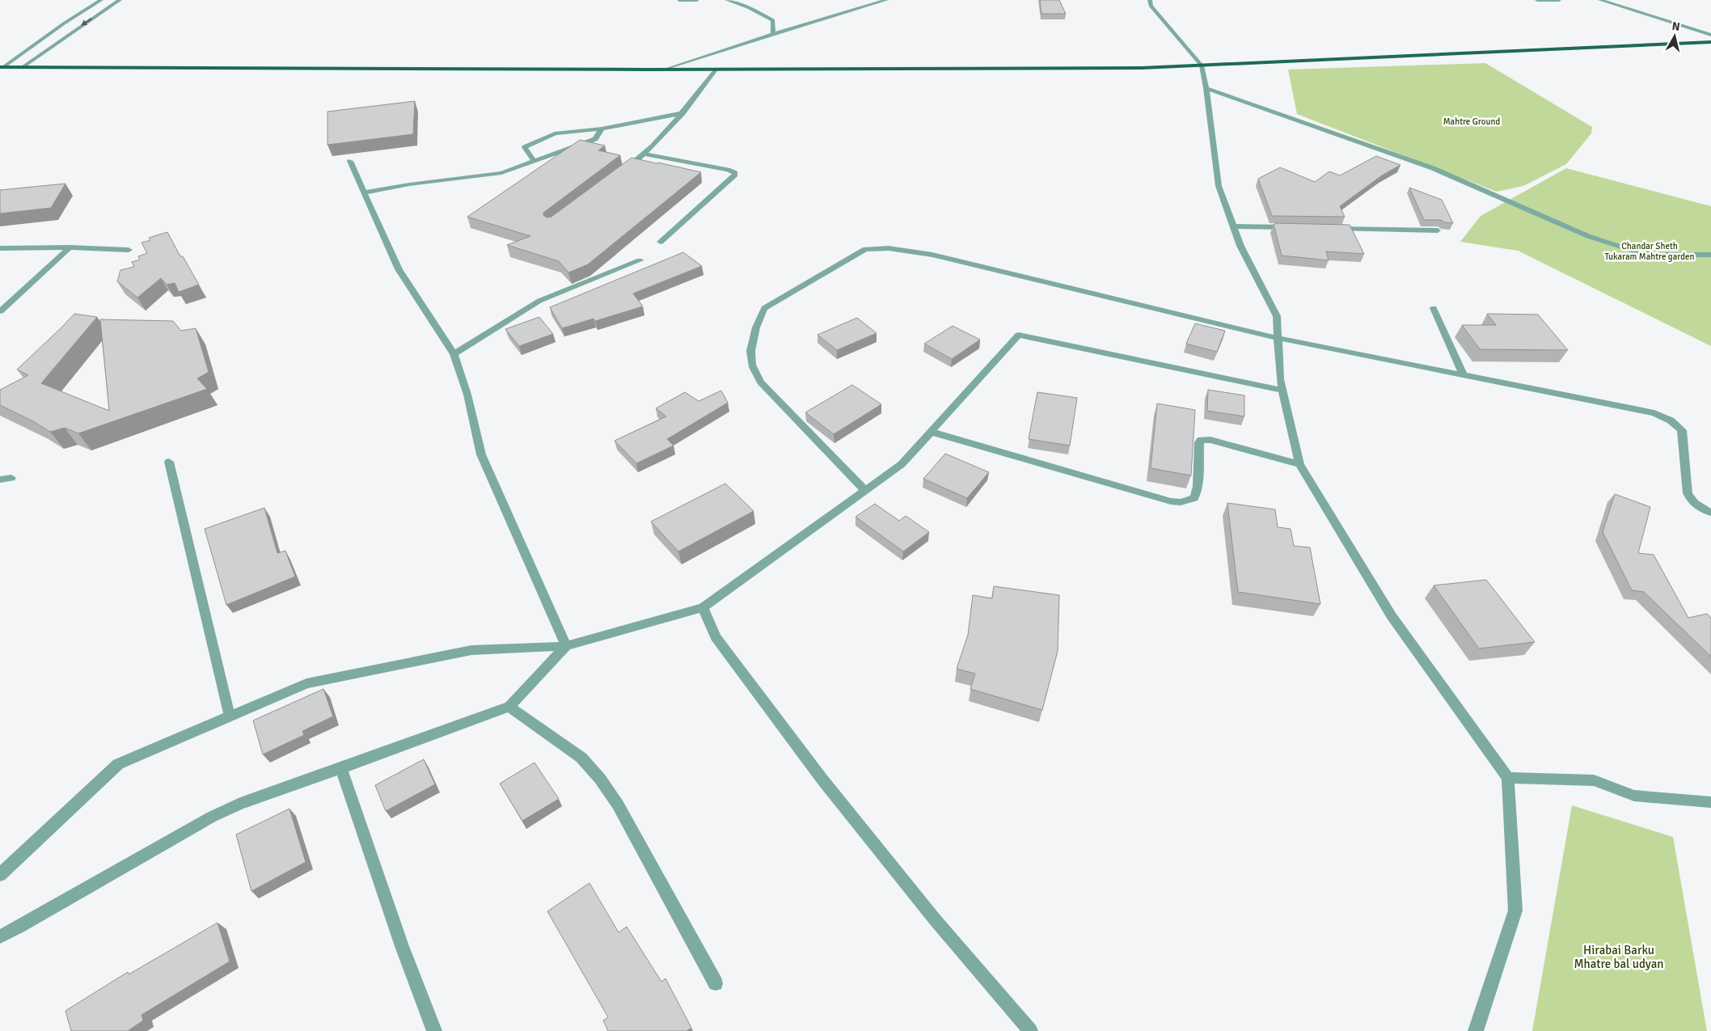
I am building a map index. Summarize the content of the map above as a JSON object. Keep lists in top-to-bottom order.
{
  "parks": ["Mahtre Ground", "Chandar Sheth Tukaram Mahtre garden", "Hirabai Barku Mhatre bal udyan"],
  "north": "top"
}
